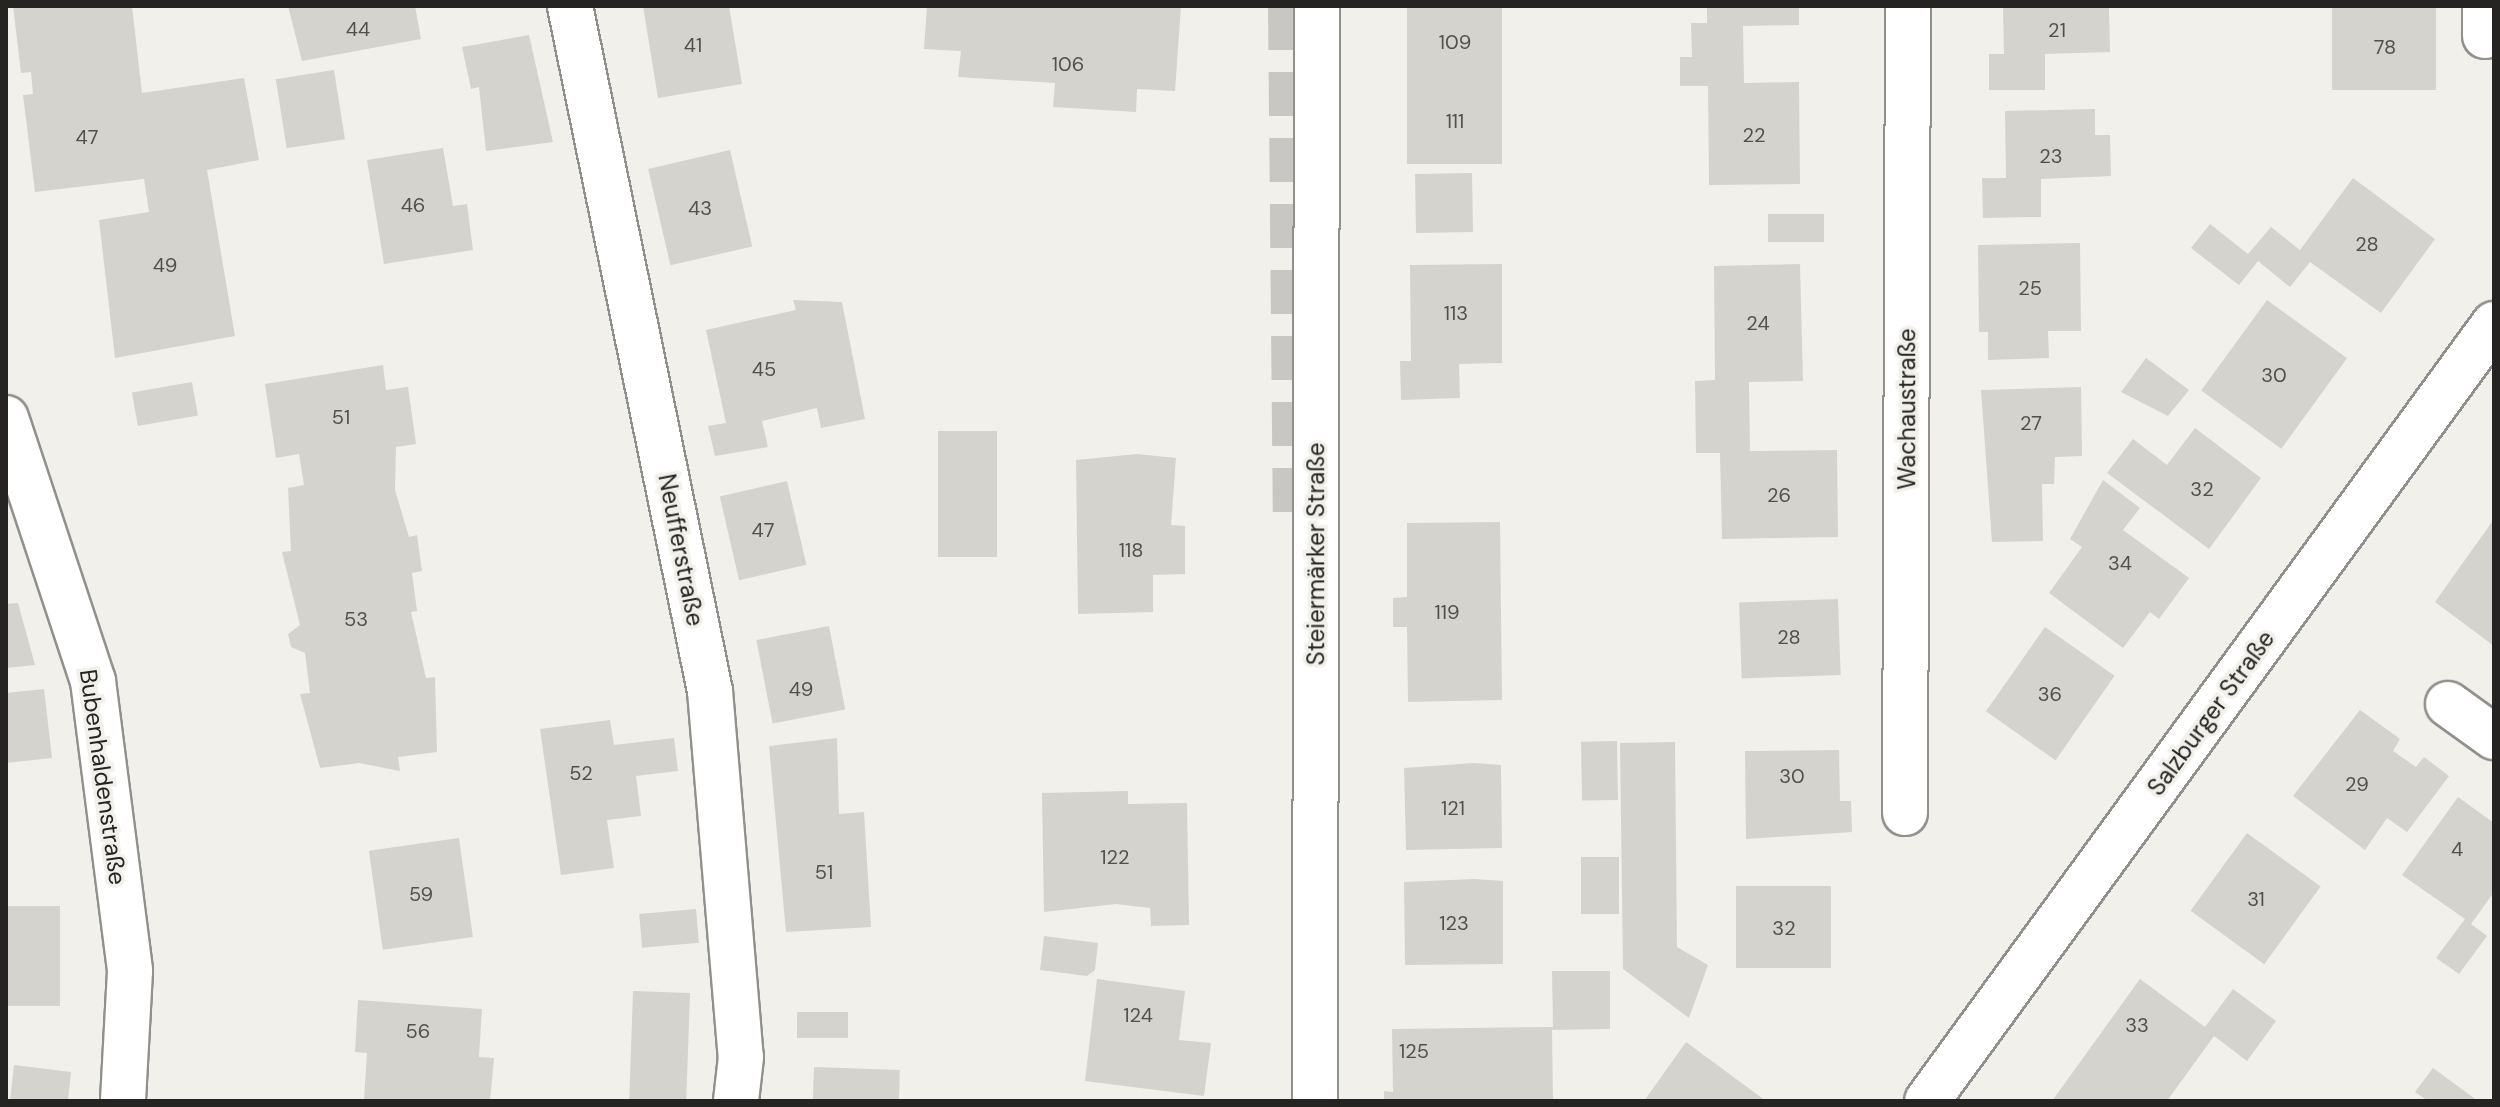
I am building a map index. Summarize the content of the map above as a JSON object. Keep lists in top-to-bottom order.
{
  "streets": {
    "street": [
      "Wachaustraße",
      "Neufferstraße",
      "Steiermärker Straße",
      "Salzburger Straße",
      "Bubenhaldenstraße"
    ]
  },
  "house_numbers": [
    "44",
    "21",
    "109",
    "41",
    "78",
    "106",
    "111",
    "22",
    "47",
    "23",
    "46",
    "43",
    "28",
    "49",
    "25",
    "113",
    "24",
    "45",
    "30",
    "51",
    "27",
    "32",
    "26",
    "47",
    "118",
    "34",
    "119",
    "53",
    "28",
    "49",
    "36",
    "52",
    "30",
    "29",
    "121",
    "4",
    "122",
    "51",
    "59",
    "31",
    "123",
    "32",
    "124",
    "33",
    "56",
    "125"
  ]
}
